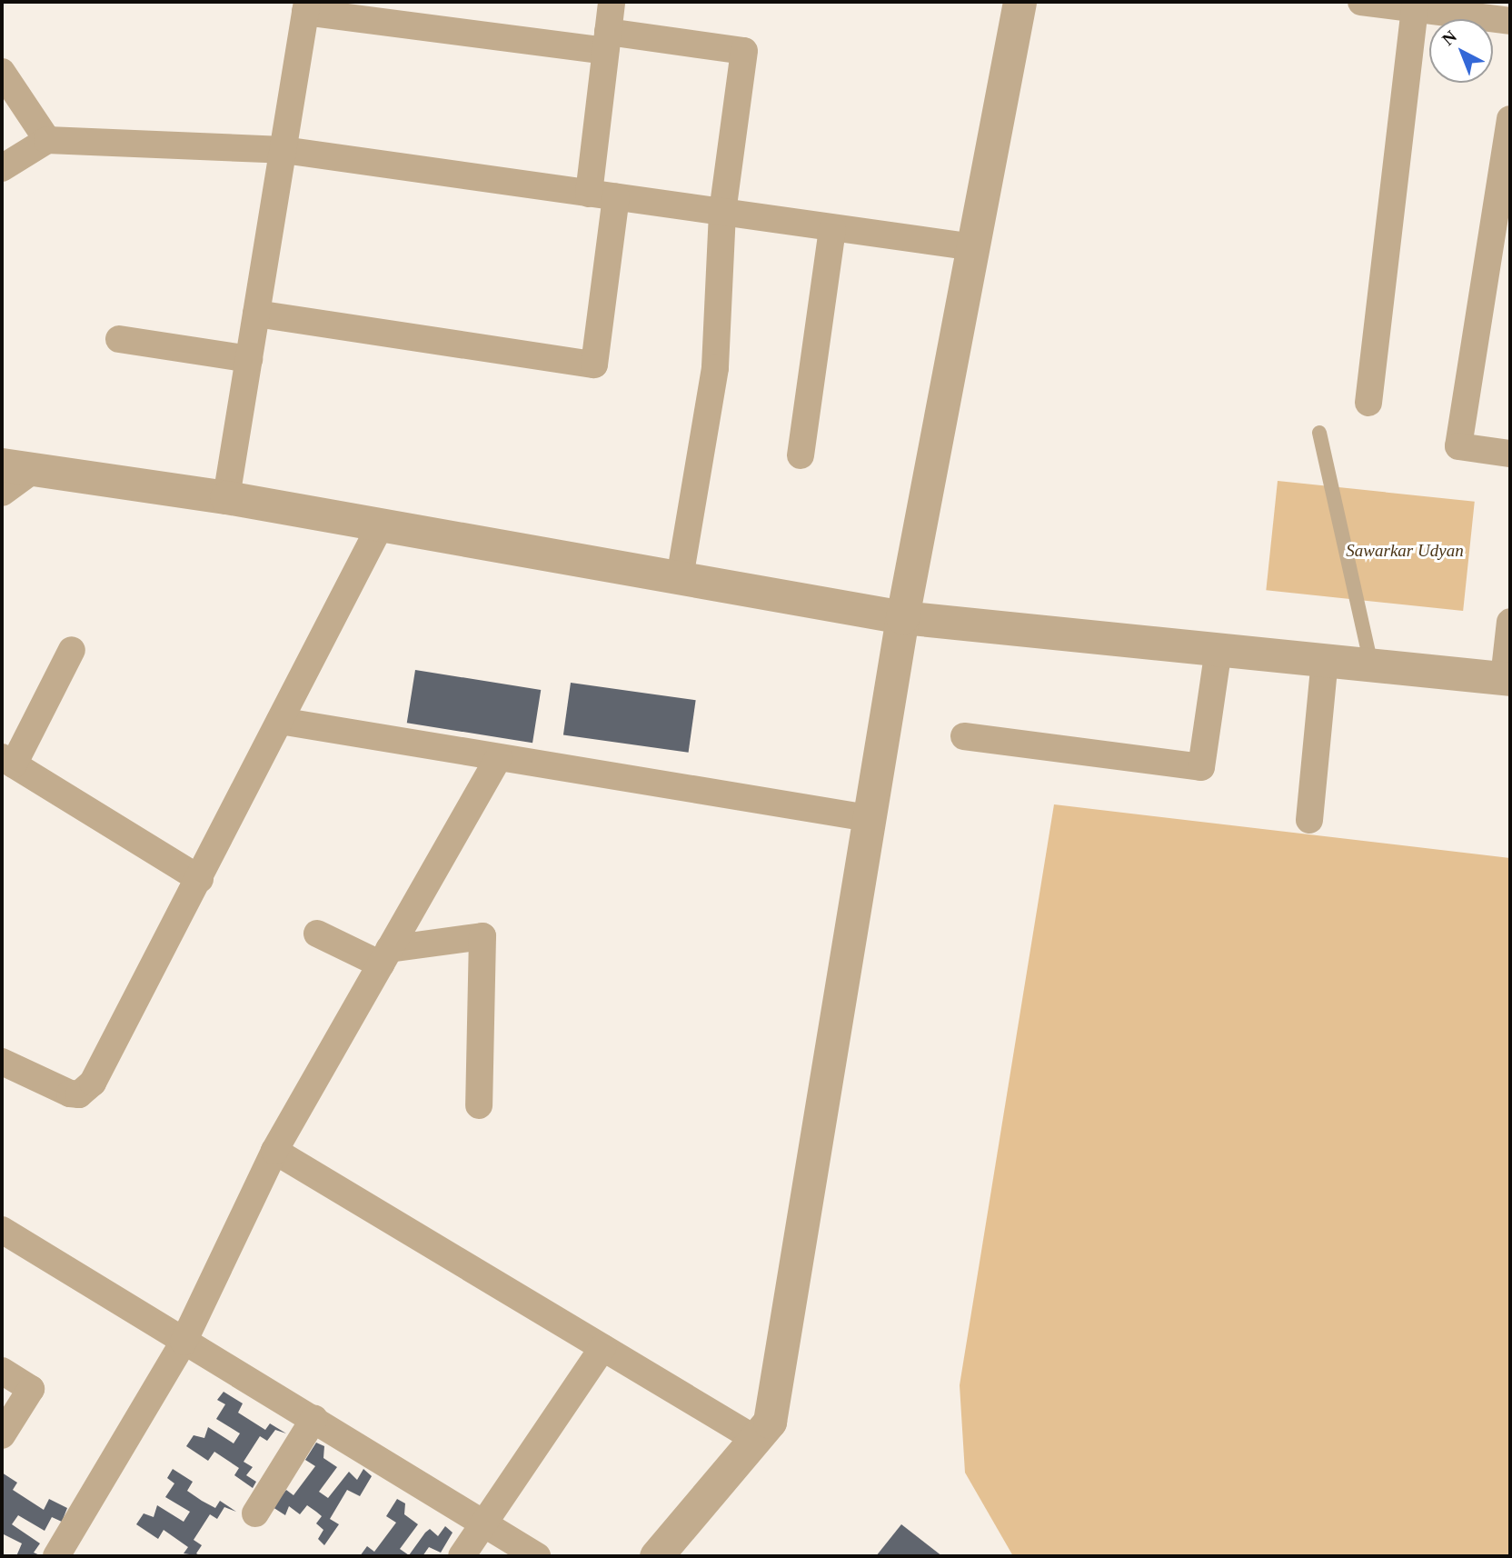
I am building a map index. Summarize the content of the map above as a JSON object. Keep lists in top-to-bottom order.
{
  "parks": ["Sawarkar Udyan"],
  "north": "top left"
}
